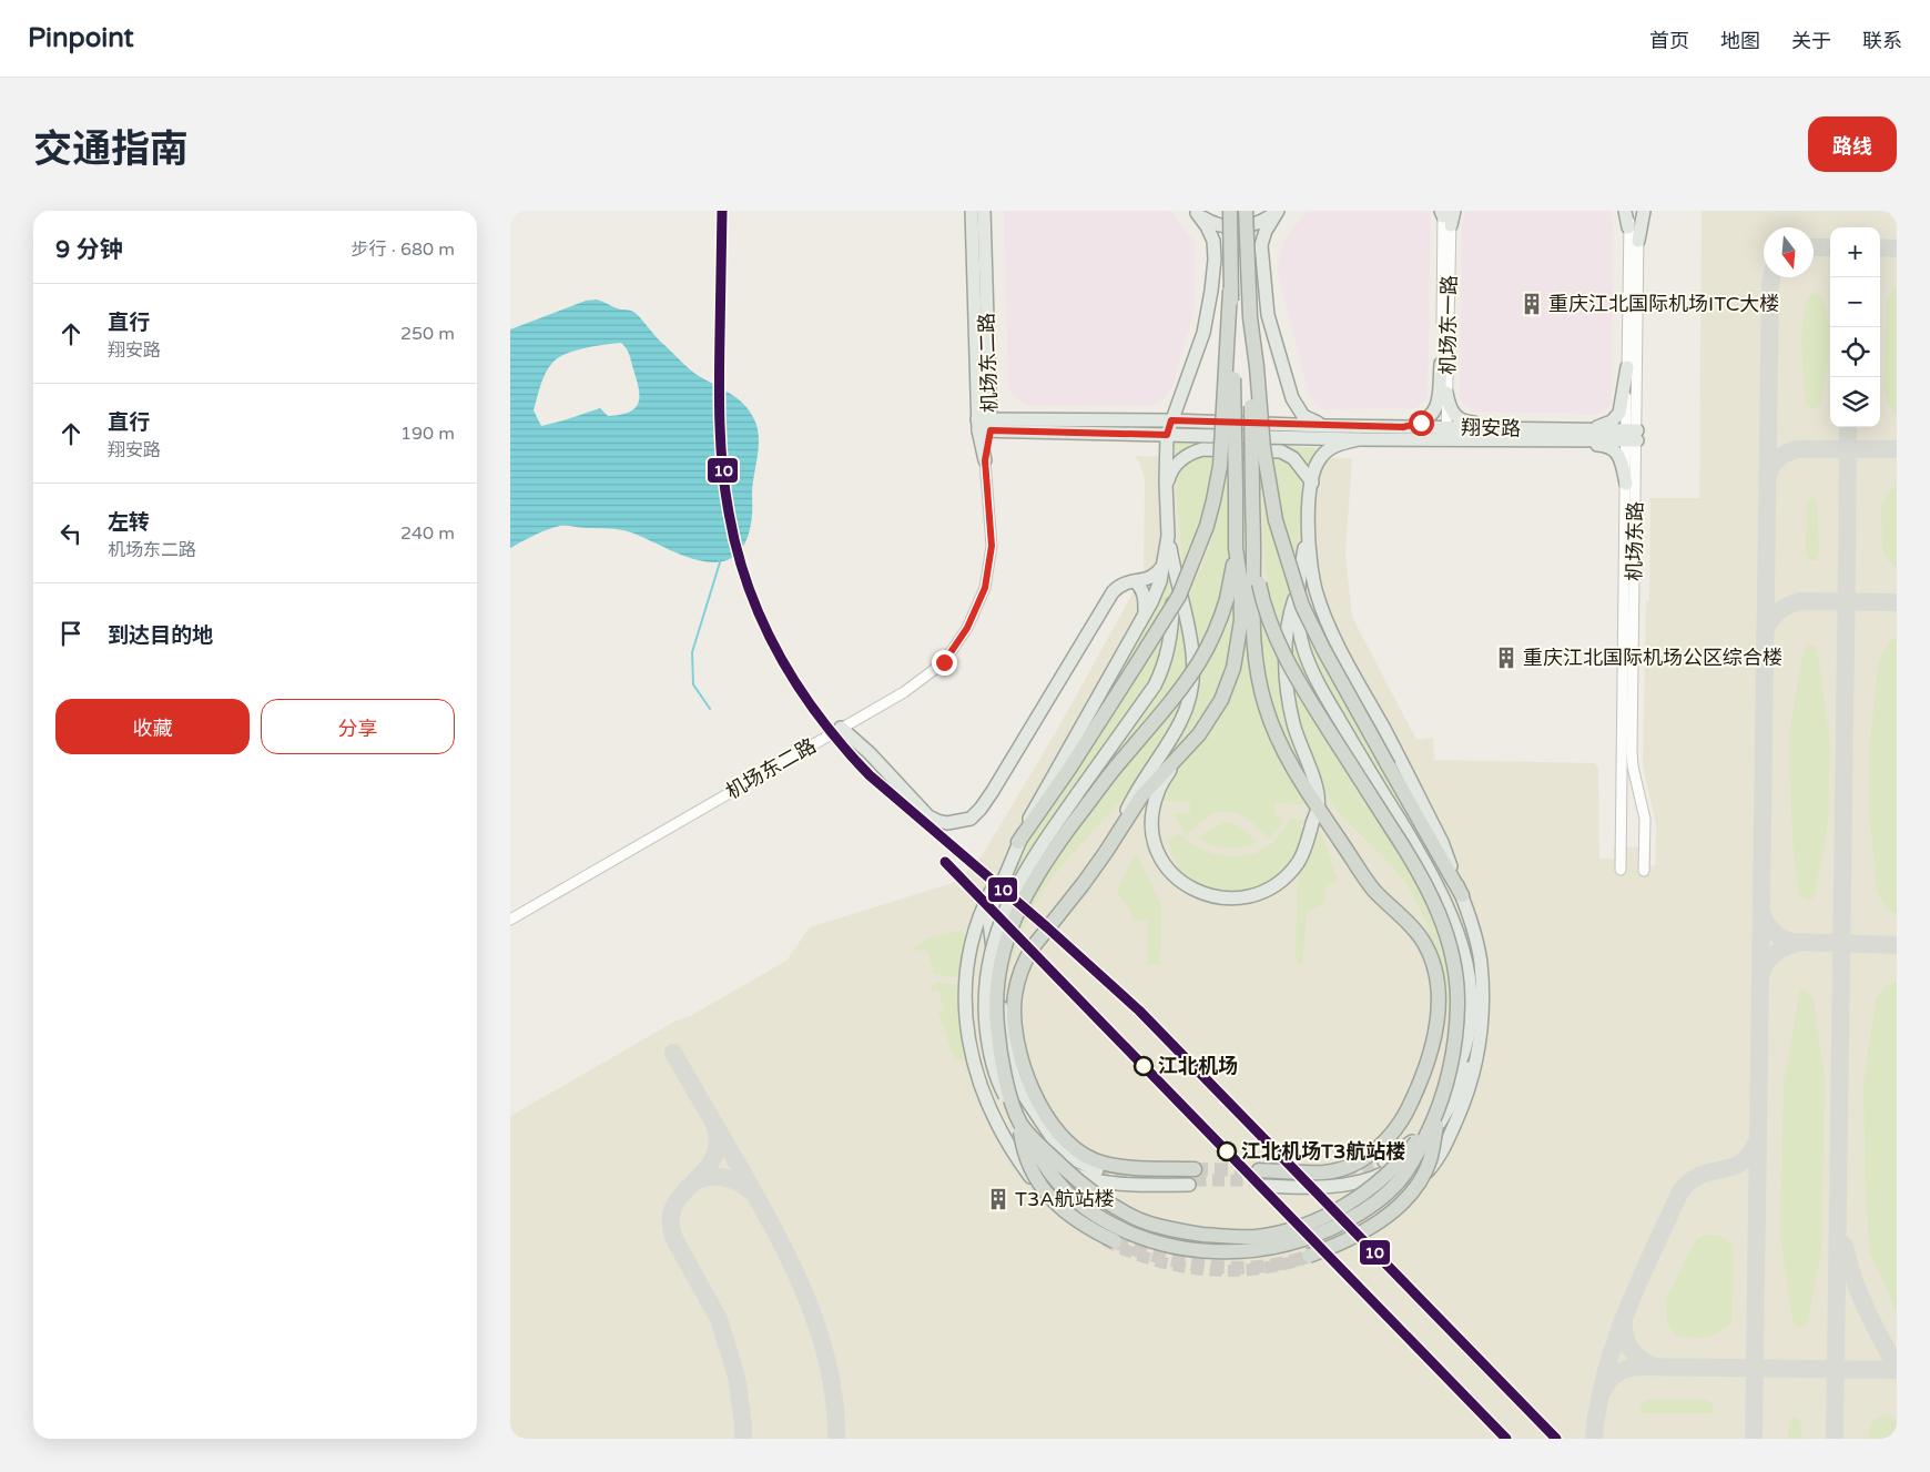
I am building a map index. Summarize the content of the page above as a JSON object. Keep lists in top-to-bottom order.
{
  "streets": {
    "main road": ["机场东二路", "翔安路"],
    "street": ["机场东一路", "机场东路"]
  },
  "crossings": [
    ["机场东一路", "翔安路"],
    ["机场东二路", "翔安路"],
    ["翔安路", "机场东路"]
  ],
  "places": {
    "building": ["重庆江北国际机场ITC大楼", "重庆江北国际机场公区综合楼", "T3A航站楼"],
    "other": ["江北机场", "江北机场T3航站楼"]
  },
  "lines": ["transit line 10"],
  "north": "bottom",
  "page": {
    "header": "Pinpoint",
    "nav": [
      "首页",
      "地图",
      "关于",
      "联系"
    ],
    "title": "交通指南",
    "buttons": [
      "路线",
      ["收藏", "分享"]
    ],
    "heading": ["9 分钟", "步行 · 680 m"],
    "map_buttons": ["+", "−"],
    "list": [
      ["直行", "翔安路", "250 m"],
      ["直行", "翔安路", "190 m"],
      ["左转", "机场东二路", "240 m"],
      "到达目的地"
    ]
  }
}
